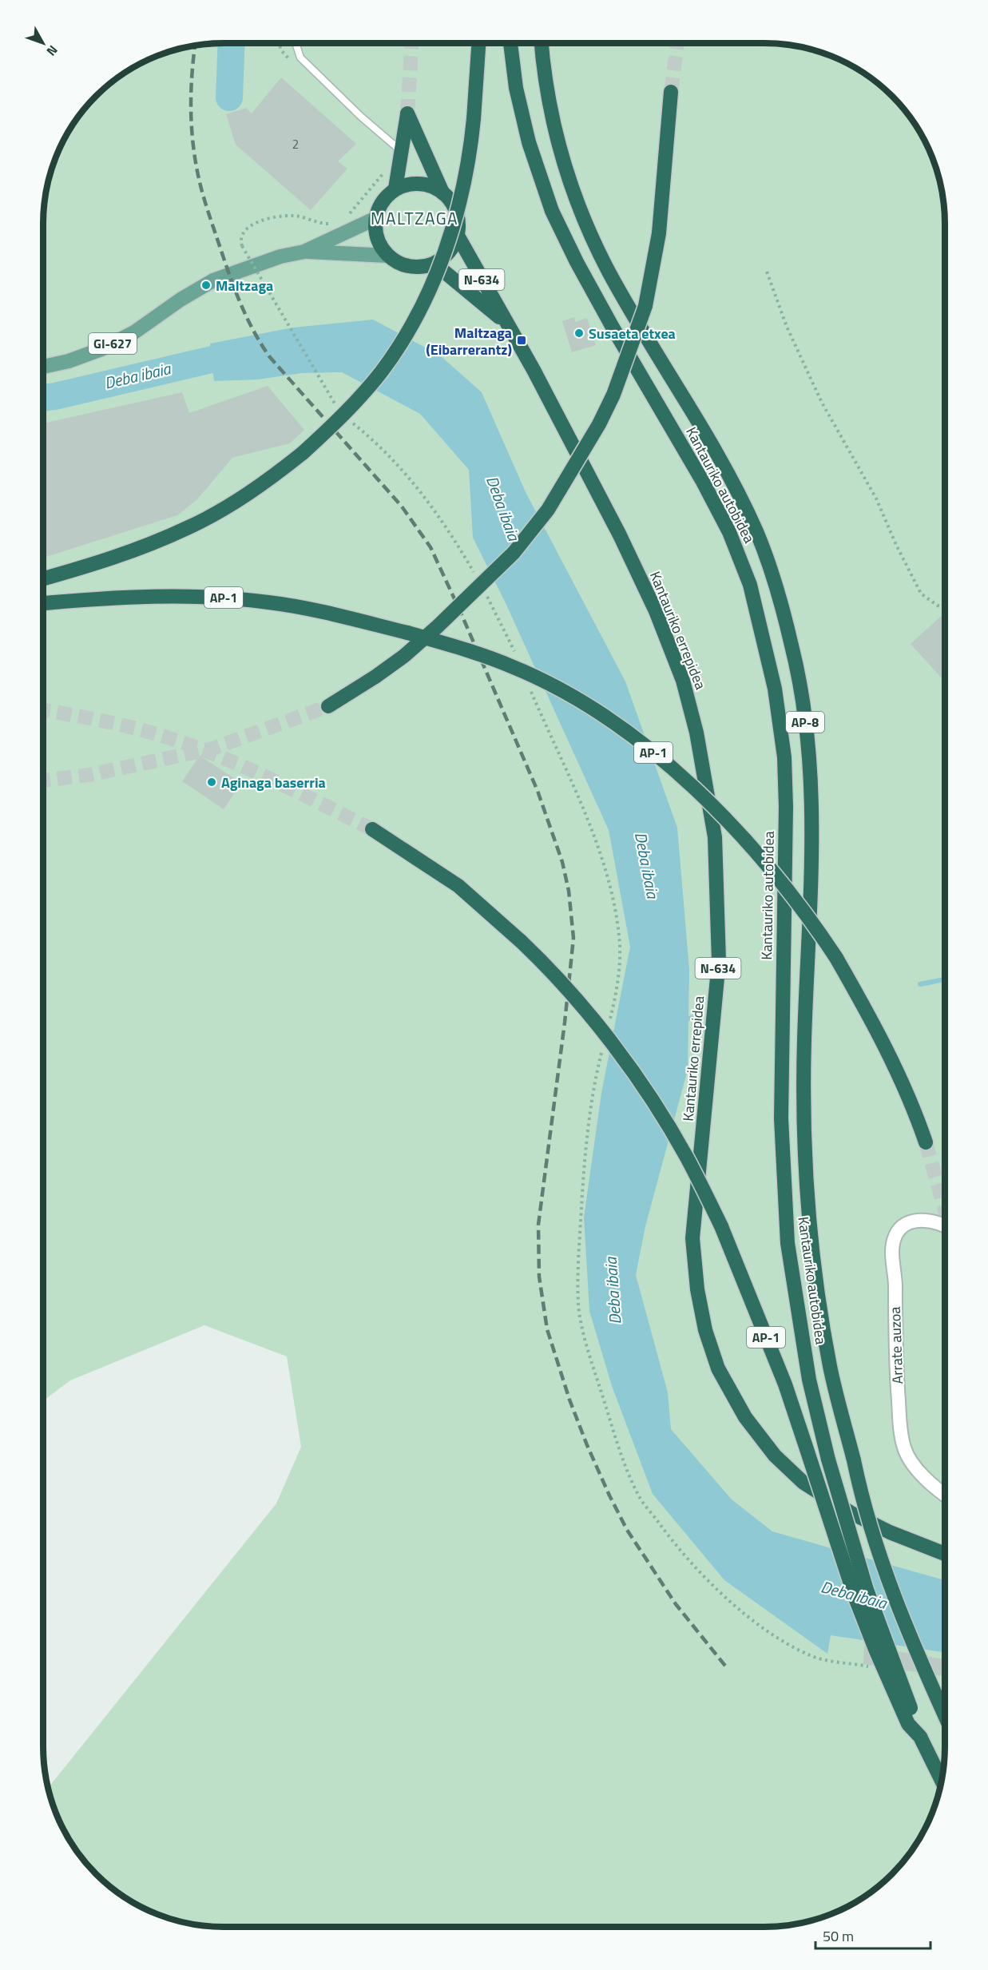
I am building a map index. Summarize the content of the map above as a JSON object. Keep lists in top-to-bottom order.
{
  "streets": {
    "highway": [
      "N-634",
      "Kantauriko autobidea",
      "AP-1",
      "Kantauriko errepidea",
      "AP-8"
    ],
    "main road": ["GI-627"],
    "street": ["Arrate auzoa"]
  },
  "crossings": [
    ["N-634", "GI-627"],
    ["N-634", "Kantauriko errepidea"],
    ["GI-627", "Kantauriko errepidea"],
    ["Kantauriko autobidea", "AP-1"]
  ],
  "districts": ["MALTZAGA"],
  "water": ["Deba ibaia"],
  "places": {
    "other": ["Maltzaga", "Susaeta etxea", "Aginaga baserria"],
    "transit": ["Maltzaga (Eibarrerantz)"]
  },
  "house_numbers": ["2"],
  "scale_bar": "50 m",
  "north": "bottom right"
}
